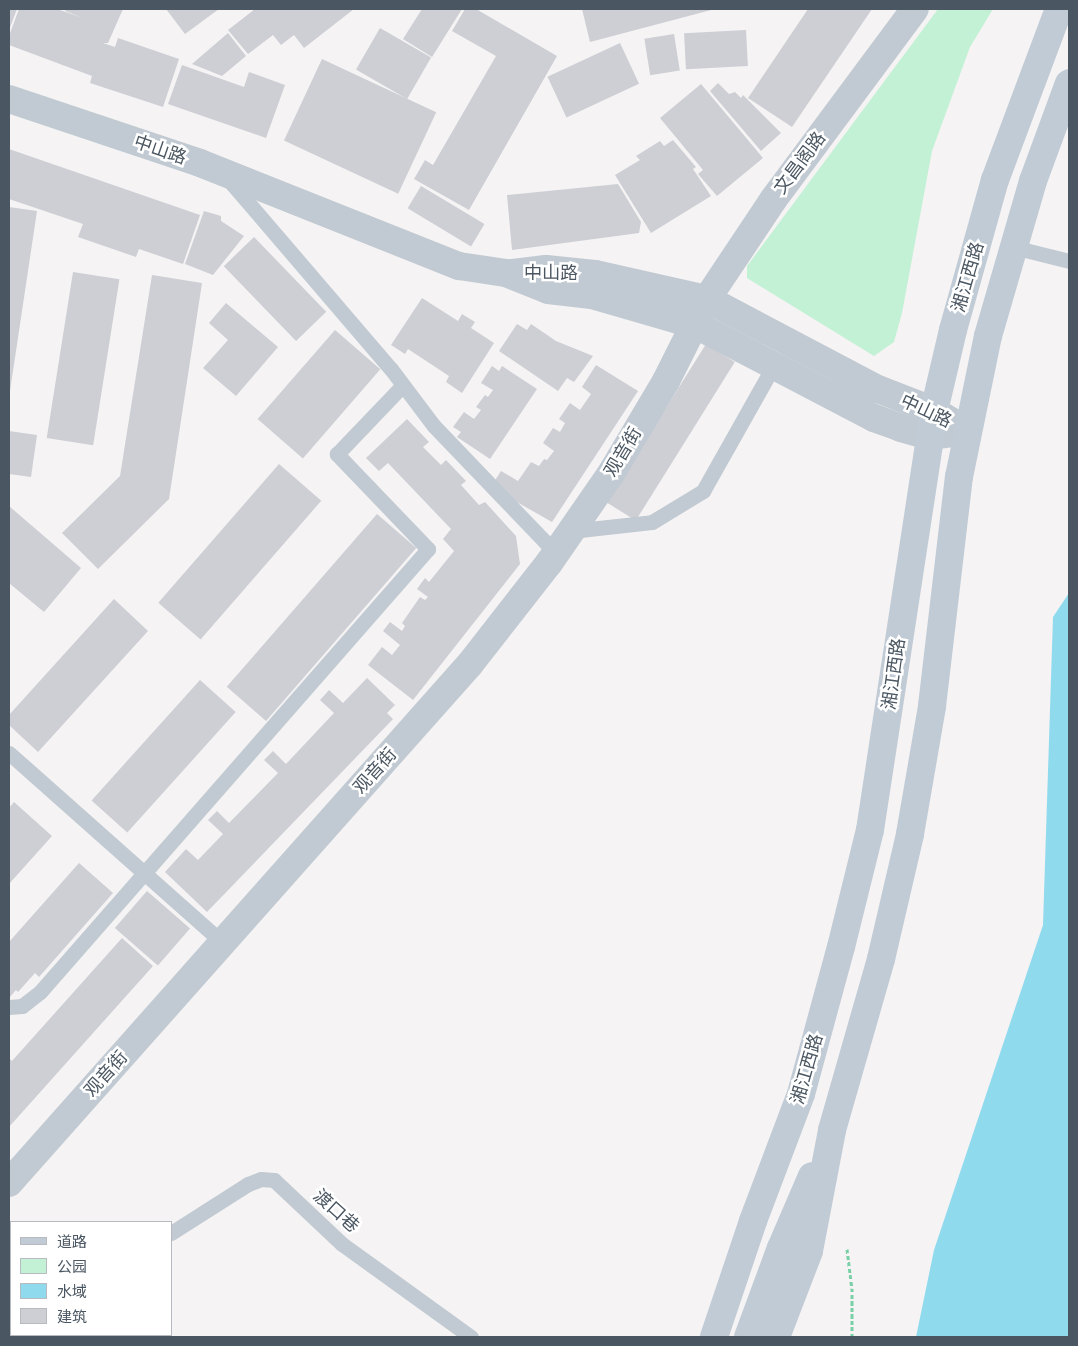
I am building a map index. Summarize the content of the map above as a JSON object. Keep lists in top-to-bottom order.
{
  "streets": {
    "main road": ["湘江西路"],
    "street": ["中山路", "文昌阁路", "观音街"],
    "lane": ["渡口巷"]
  },
  "crossings": [
    ["中山路", "文昌阁路"],
    ["中山路", "湘江西路"],
    ["中山路", "观音街"],
    ["文昌阁路", "观音街"]
  ],
  "legend": [
    "道路",
    "公园",
    "水域",
    "建筑"
  ]
}
